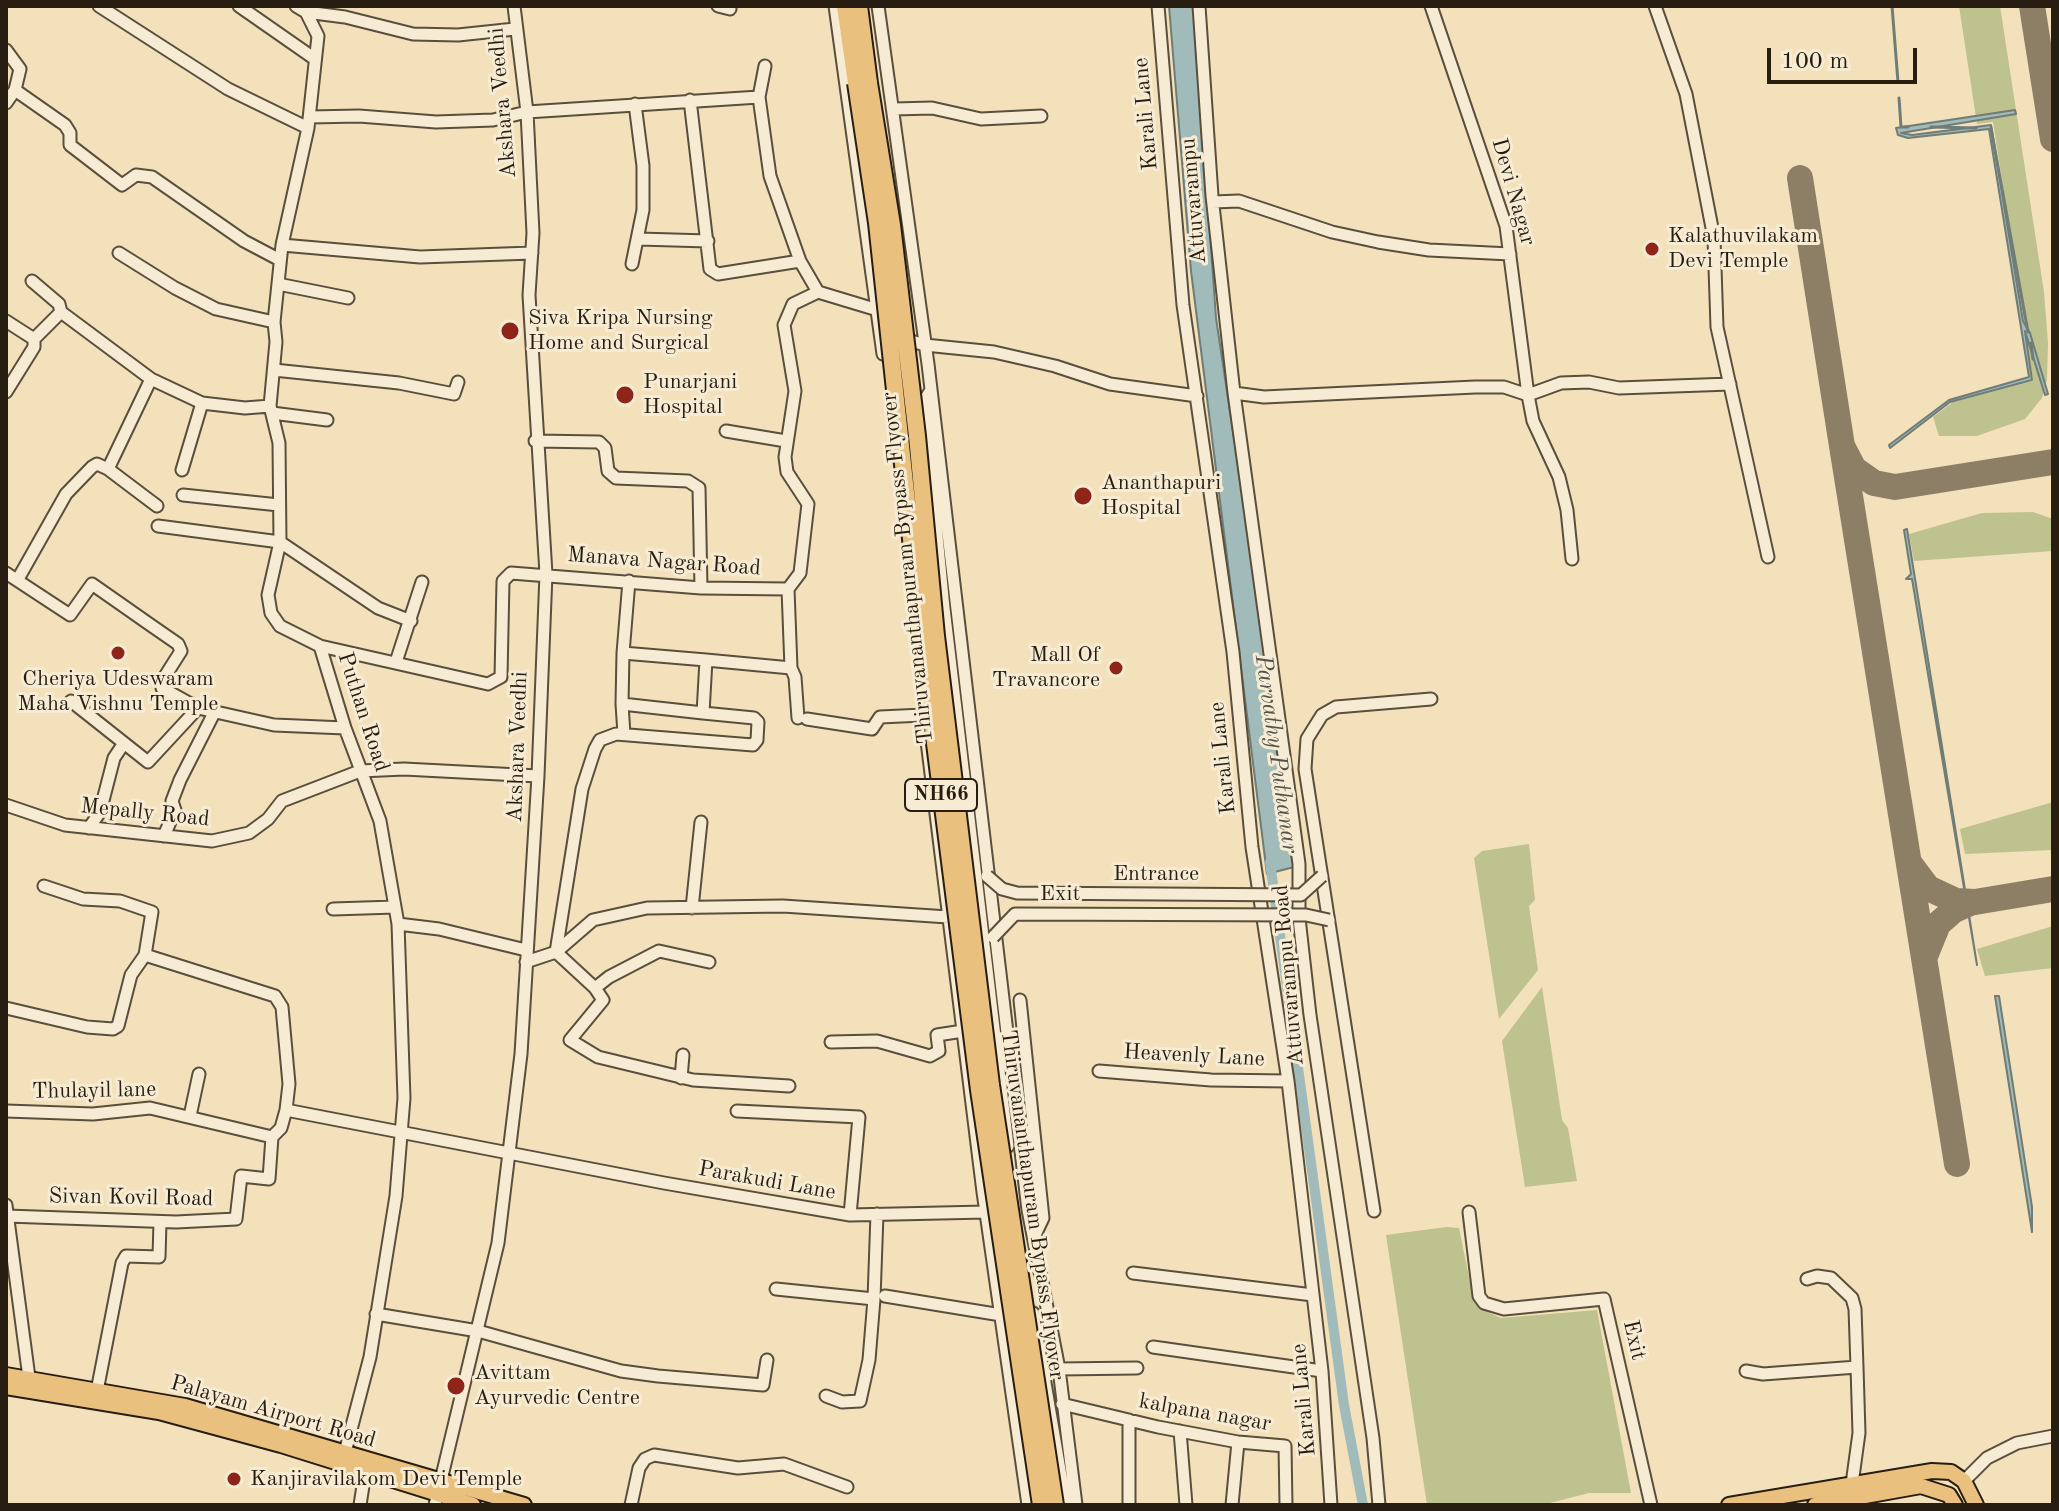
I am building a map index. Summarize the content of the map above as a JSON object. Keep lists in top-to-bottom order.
{
  "streets": {
    "highway": ["Thiruvananthapuram Bypass Flyover", "NH66"],
    "main road": ["Palayam Airport Road"],
    "street": [
      "Akshara Veedhi",
      "Karali Lane",
      "Devi Nagar",
      "Attuvarampu",
      "Manava Nagar Road",
      "Puthan Road",
      "Mepally Road",
      "Entrance",
      "Exit",
      "Attuvarampu Road",
      "Heavenly Lane",
      "Thulayil lane",
      "Parakudi Lane",
      "Sivan Kovil Road",
      "kalpana nagar"
    ]
  },
  "crossings": [
    ["Akshara Veedhi", "Manava Nagar Road"],
    ["Akshara Veedhi", "Mepally Road"],
    ["Akshara Veedhi", "Parakudi Lane"],
    ["Akshara Veedhi", "Palayam Airport Road"],
    ["Karali Lane", "Heavenly Lane"],
    ["Attuvarampu", "Attuvarampu Road"],
    ["Puthan Road", "Mepally Road"],
    ["Puthan Road", "Parakudi Lane"],
    ["Puthan Road", "Palayam Airport Road"],
    ["Thulayil lane", "Sivan Kovil Road"]
  ],
  "water": ["Parvathy Puthanar"],
  "places": [
    "Kalathuvilakam Devi Temple",
    "Siva Kripa Nursing Home and Surgical",
    "Punarjani Hospital",
    "Ananthapuri Hospital",
    "Cheriya Udeswaram Maha Vishnu Temple",
    "Mall Of Travancore",
    "Avittam Ayurvedic Centre",
    "Kanjiravilakom Devi Temple"
  ],
  "scale_bar": "100 m"
}
